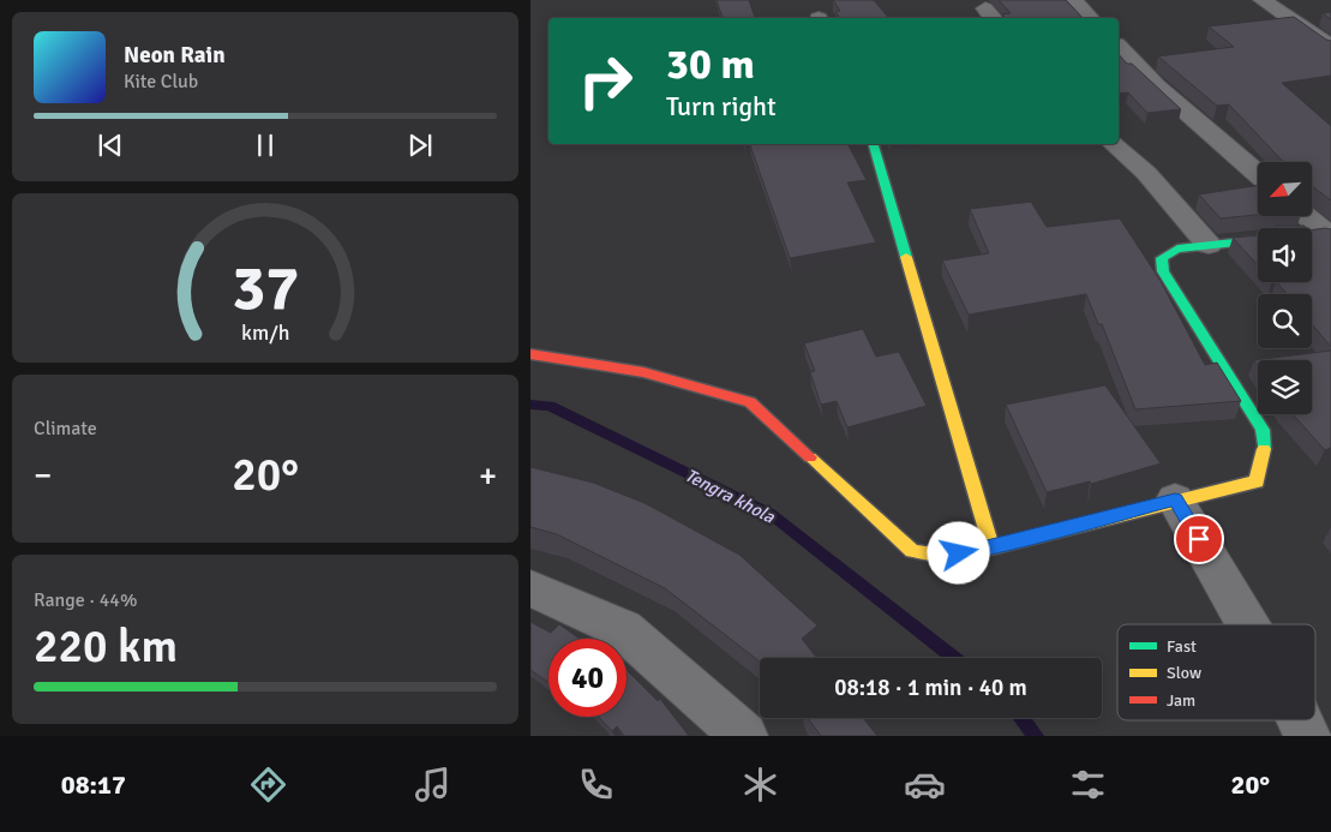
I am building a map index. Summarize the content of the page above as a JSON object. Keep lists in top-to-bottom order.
{
  "water": ["Tengra khola"],
  "legend": ["Fast", "Slow", "Jam"],
  "north": "bottom left",
  "page": {
    "turn": ["30 m", "Turn right"],
    "song": ["Neon Rain", "Kite Club"],
    "tile": [
      "Climate",
      ["Range · 44%", "220 km"]
    ],
    "heat": ["−", "20°", "+"],
    "limit": "40",
    "trip": "08:18 · 1 min · 40 m",
    "tabs": ["08:17", "20°"],
    "gauge": ["37", "km/h"]
  }
}
